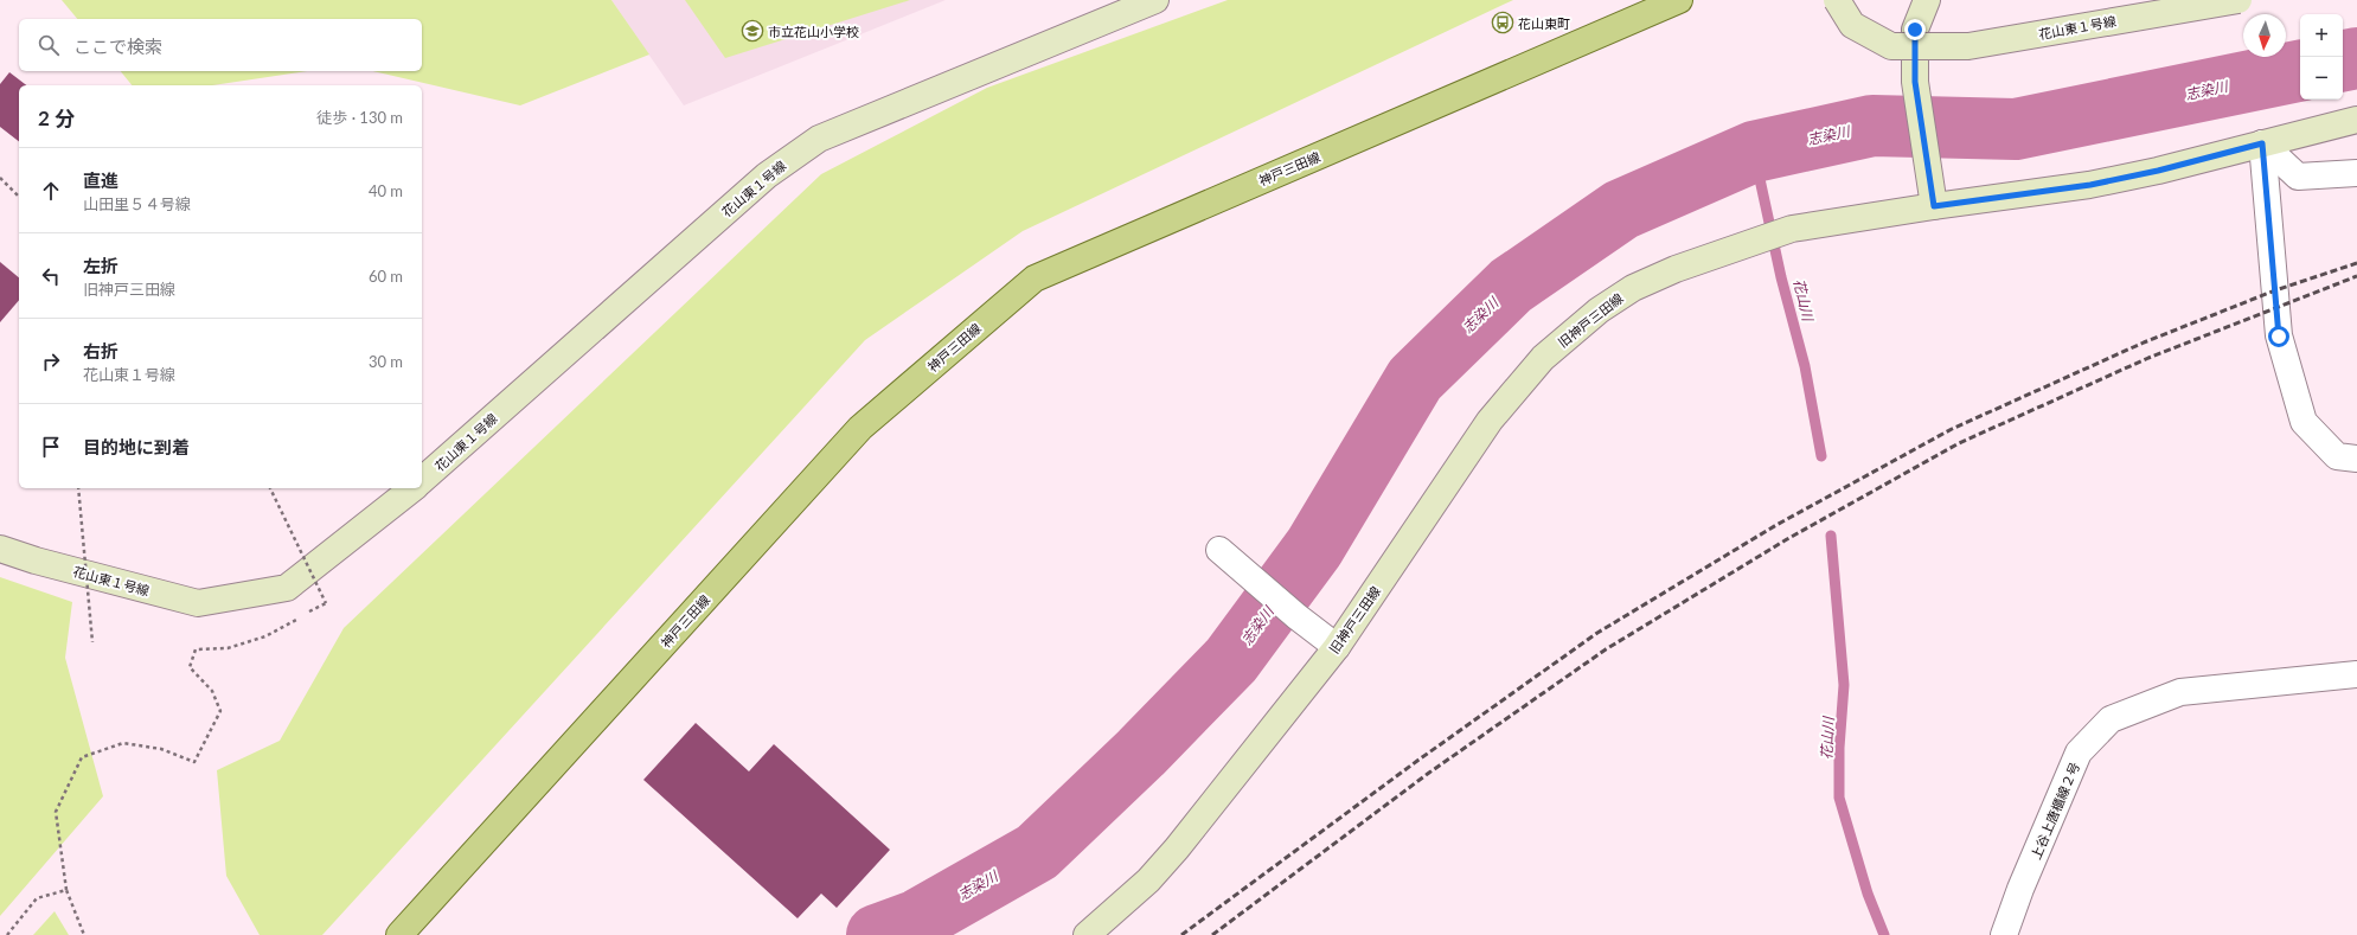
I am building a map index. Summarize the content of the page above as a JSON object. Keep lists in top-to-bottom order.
{
  "streets": {
    "main road": ["神戸三田線"],
    "street": ["花山東１号線", "旧神戸三田線", "上谷上唐櫃線２号"]
  },
  "water": ["志染川", "花山川"],
  "places": {
    "bus stop": ["花山東町"],
    "school or university": ["市立花山小学校"]
  },
  "north": "bottom",
  "page": {
    "map_buttons": ["+", "−"],
    "search": "ここで検索",
    "heading": ["2 分", "徒歩 · 130 m"],
    "list": [
      ["直進", "山田里５４号線", "40 m"],
      ["左折", "旧神戸三田線", "60 m"],
      ["右折", "花山東１号線", "30 m"],
      "目的地に到着"
    ]
  }
}
